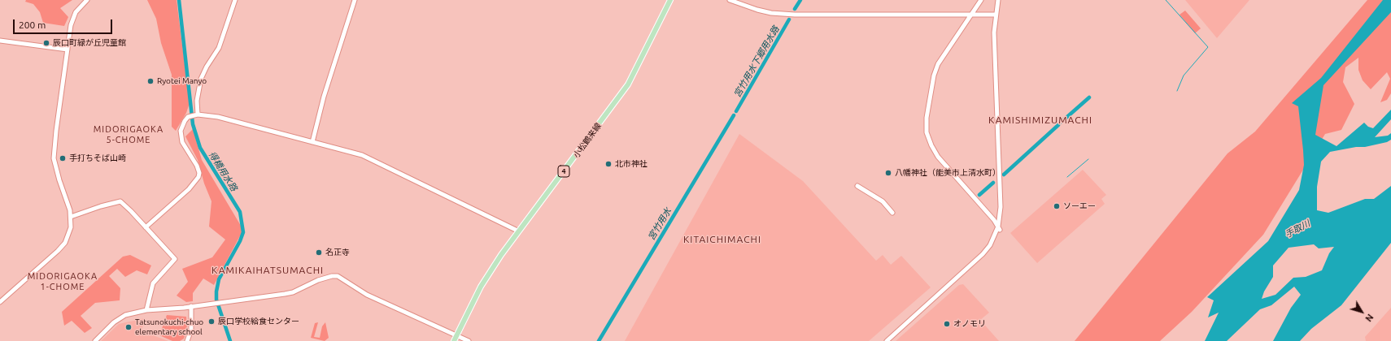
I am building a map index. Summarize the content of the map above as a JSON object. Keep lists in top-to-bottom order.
{
  "streets": {
    "main road": ["小松鶴来線", "4"]
  },
  "districts": [
    "KAMISHIMIZUMACHI",
    "MIDORIGAOKA 5-CHOME",
    "KITAICHIMACHI",
    "KAMIKAIHATSUMACHI",
    "MIDORIGAOKA 1-CHOME"
  ],
  "water": [
    "宮竹用水下郷用水路",
    "得橋用水路",
    "宮竹用水",
    "手取川"
  ],
  "places": [
    "辰口町緑が丘児童館",
    "Ryotei Manyo",
    "手打ちそば山崎",
    "北市神社",
    "八幡神社（能美市上清水町）",
    "ソーエー",
    "名正寺",
    "辰口学校給食センター",
    "オノモリ",
    "Tatsunokuchi-chuo elementary school"
  ],
  "scale_bar": "200 m",
  "north": "bottom right"
}
